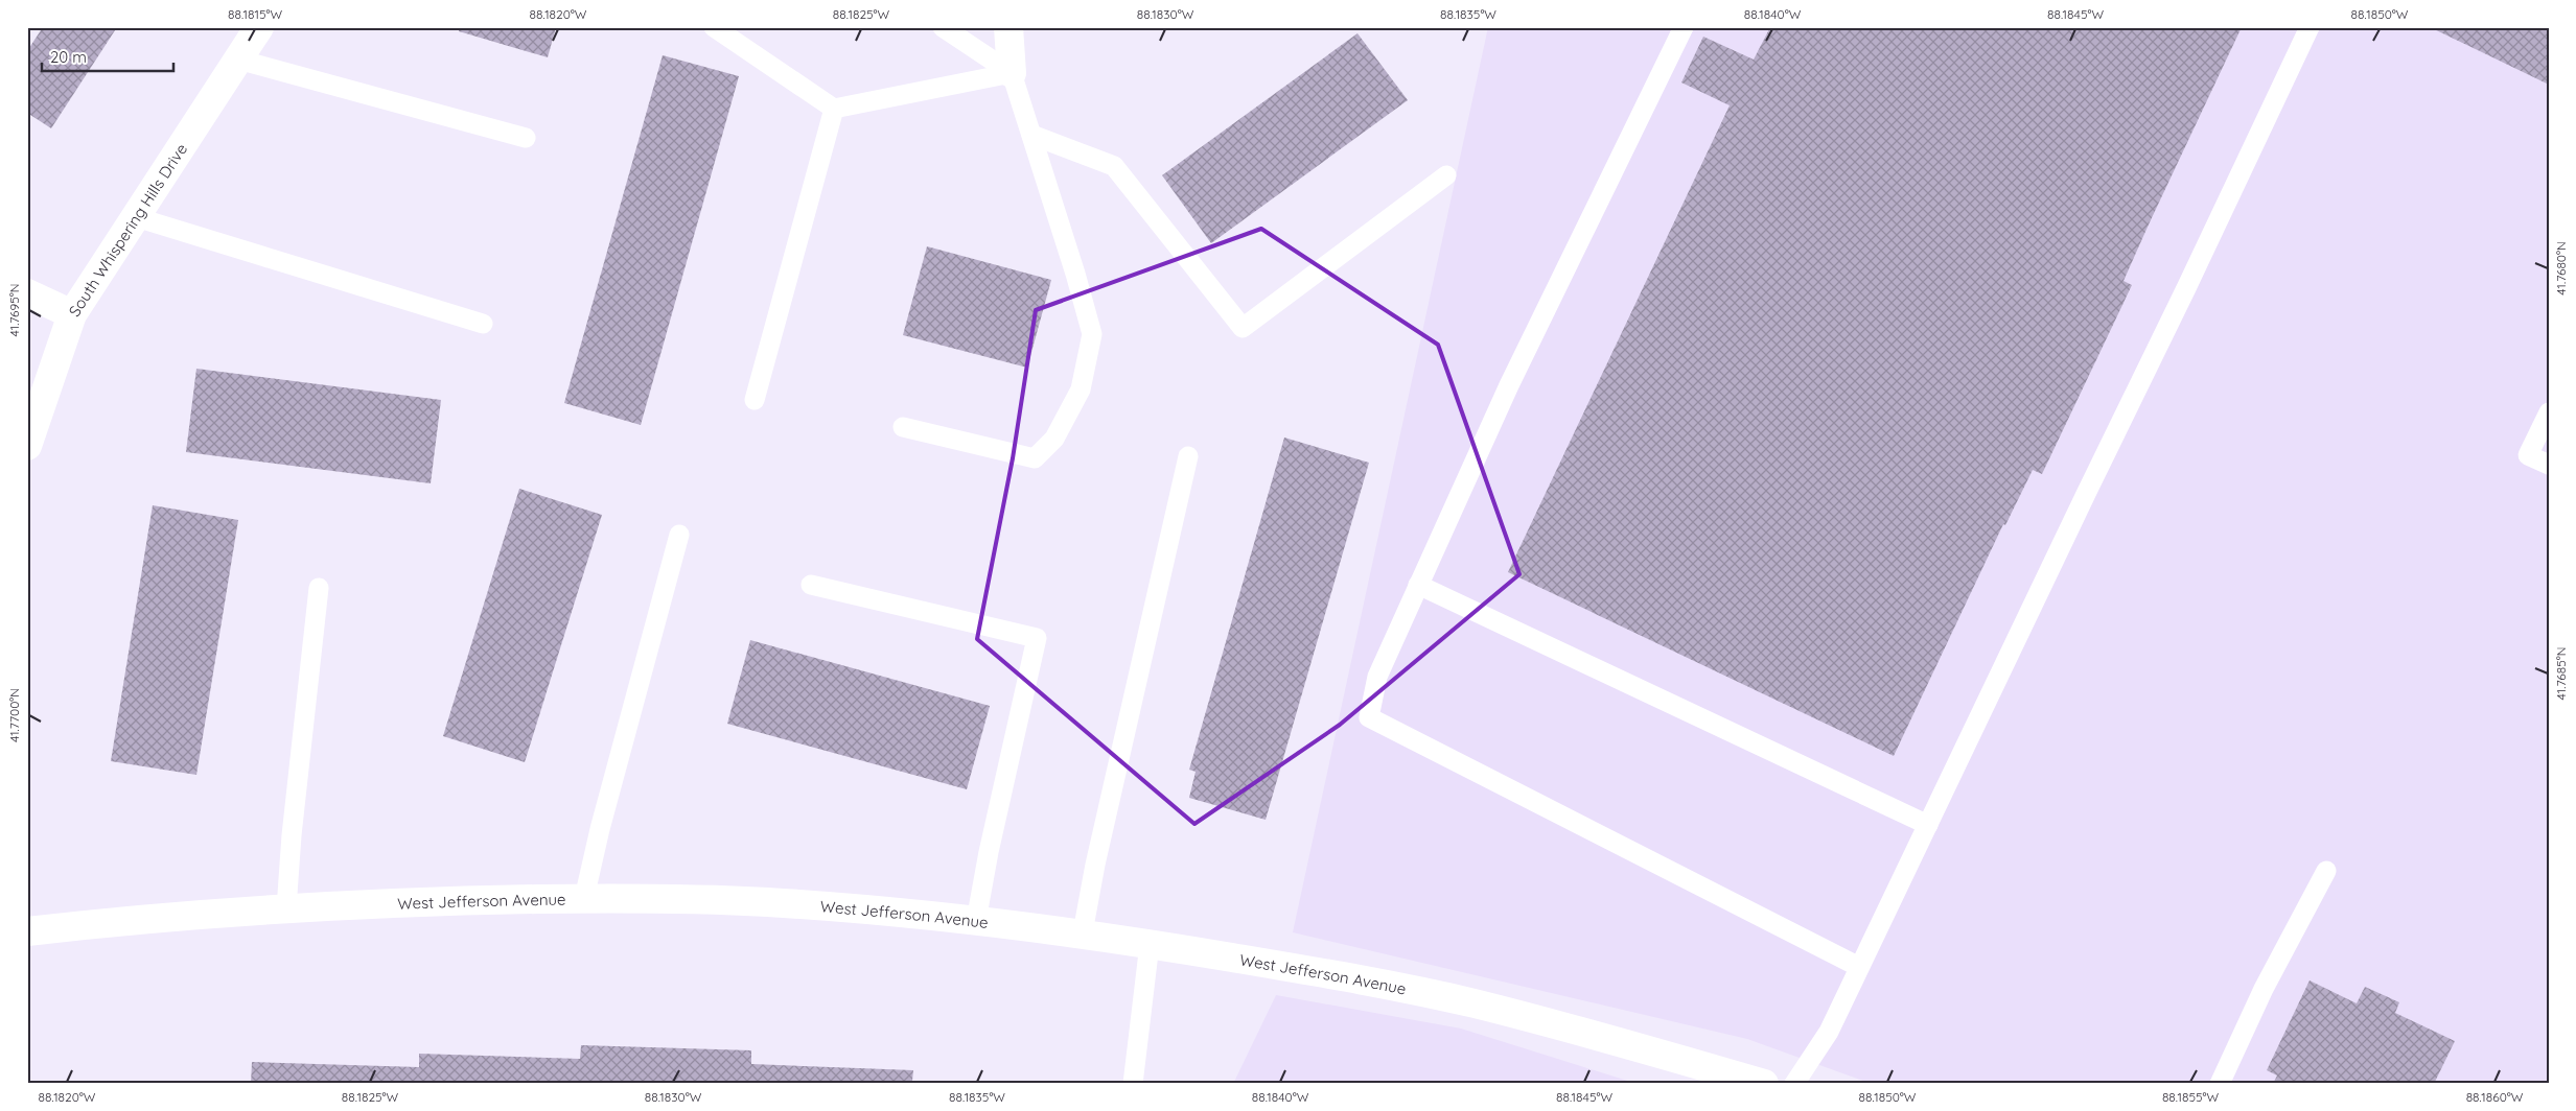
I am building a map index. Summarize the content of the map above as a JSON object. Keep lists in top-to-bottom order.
{
  "streets": {
    "street": ["South Whispering Hills Drive", "West Jefferson Avenue"]
  },
  "scale_bar": "20 m",
  "coordinates": [
    "88.1815°W",
    "88.1820°W",
    "88.1825°W",
    "88.1830°W",
    "88.1835°W",
    "88.1840°W",
    "88.1845°W",
    "88.1850°W",
    "41.7680°N",
    "41.7695°N",
    "41.7685°N",
    "41.7700°N",
    "88.1855°W",
    "88.1860°W"
  ]
}
